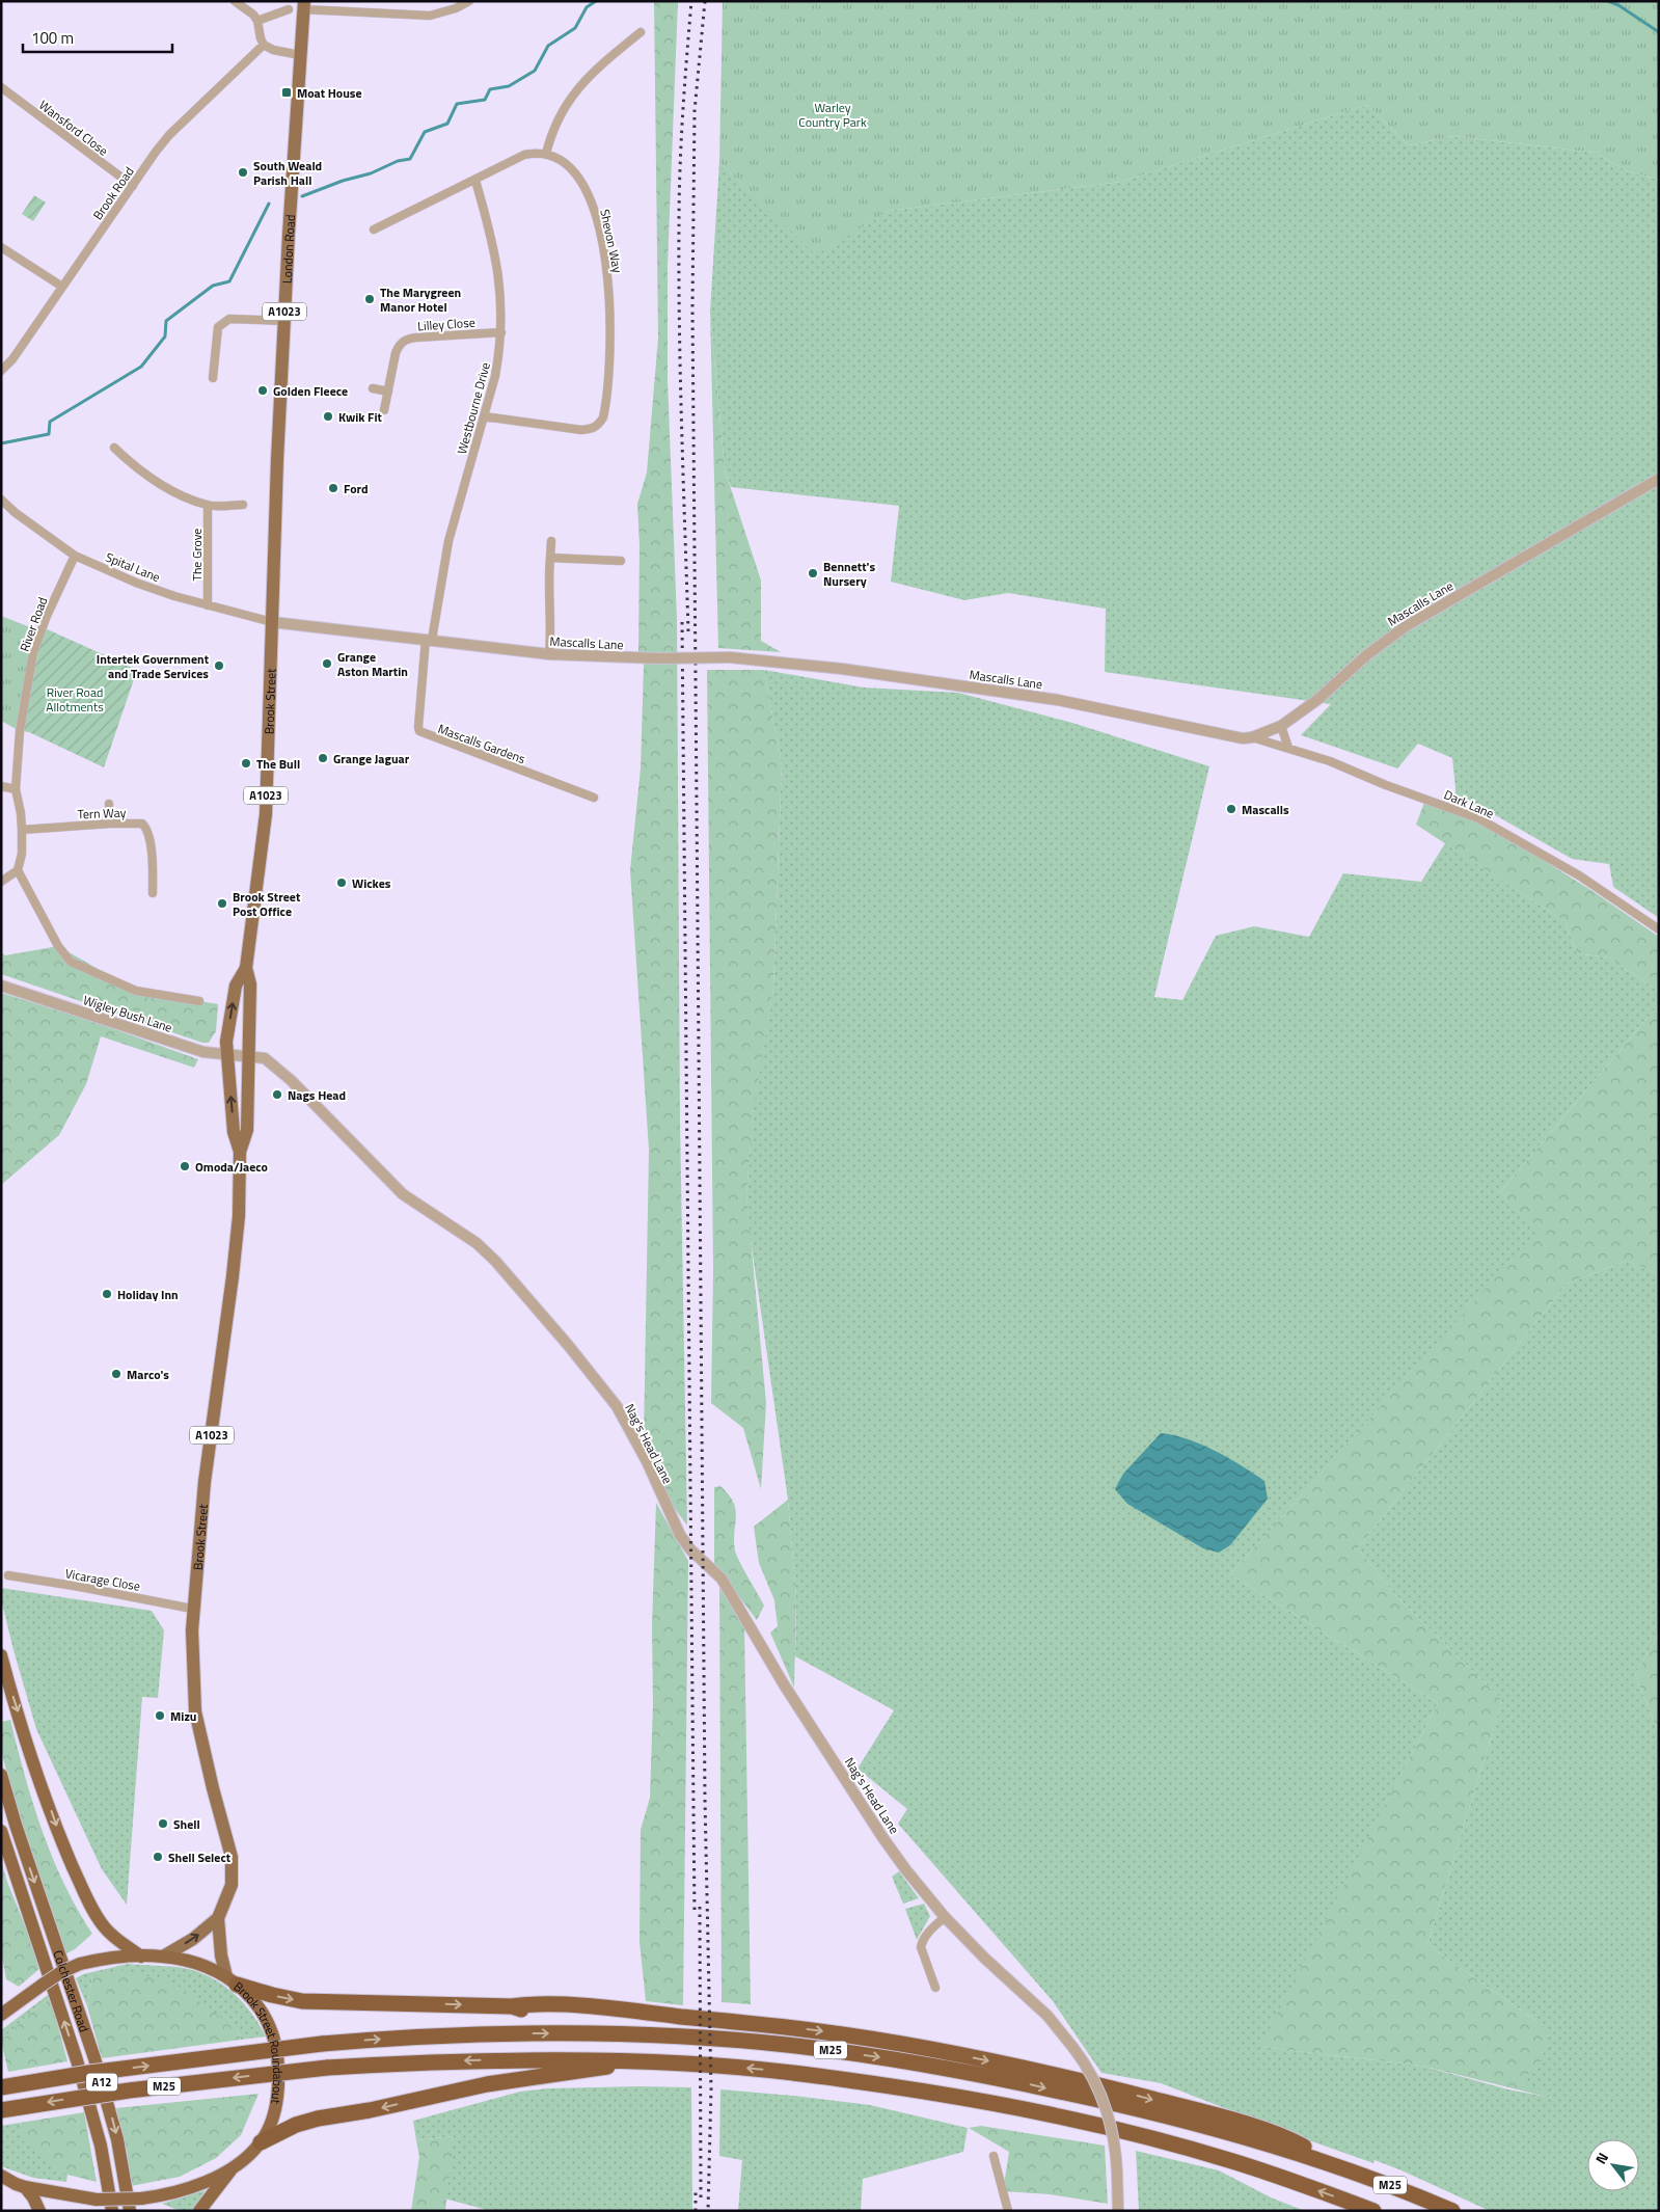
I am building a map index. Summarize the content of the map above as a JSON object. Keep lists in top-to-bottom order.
{
  "streets": {
    "highway": [
      "Colchester Road",
      "Brook Street Roundabout",
      "M25",
      "A12"
    ],
    "main road": ["London Road", "A1023", "Brook Street"],
    "street": [
      "Wansford Close",
      "Brook Road",
      "Shevon Way",
      "Lilley Close",
      "Westbourne Drive",
      "The Grove",
      "Spital Lane",
      "Mascalls Lane",
      "River Road",
      "Mascalls Gardens",
      "Dark Lane",
      "Tern Way",
      "Wigley Bush Lane",
      "Nag's Head Lane",
      "Vicarage Close"
    ]
  },
  "crossings": [
    ["Wansford Close", "Brook Road"],
    ["Shevon Way", "Westbourne Drive"],
    ["London Road", "Spital Lane"],
    ["London Road", "Mascalls Lane"],
    ["London Road", "Brook Street"],
    ["Lilley Close", "Westbourne Drive"],
    ["Westbourne Drive", "Mascalls Lane"],
    ["Westbourne Drive", "Mascalls Gardens"],
    ["The Grove", "Spital Lane"],
    ["Spital Lane", "Mascalls Lane"],
    ["Spital Lane", "River Road"],
    ["Spital Lane", "Brook Street"],
    ["Mascalls Lane", "Brook Street"],
    ["Mascalls Lane", "Mascalls Gardens"],
    ["Mascalls Lane", "Dark Lane"],
    ["River Road", "Tern Way"],
    ["Brook Street", "Wigley Bush Lane"],
    ["Brook Street", "Nag's Head Lane"],
    ["Brook Street", "Vicarage Close"],
    ["Brook Street", "Brook Street Roundabout"],
    ["Brook Street", "M25"],
    ["Wigley Bush Lane", "Nag's Head Lane"],
    ["Brook Street Roundabout", "M25"]
  ],
  "parks": ["Warley Country Park", "River Road Allotments"],
  "places": {
    "transit": ["Moat House"],
    "other": [
      "South Weald Parish Hall",
      "The Marygreen Manor Hotel",
      "Golden Fleece",
      "Kwik Fit",
      "Ford",
      "Bennett's Nursery",
      "Grange Aston Martin",
      "Intertek Government and Trade Services",
      "Grange Jaguar",
      "The Bull",
      "Mascalls",
      "Wickes",
      "Brook Street Post Office",
      "Nags Head",
      "Omoda/Jaeco",
      "Holiday Inn",
      "Marco's",
      "Mizu",
      "Shell",
      "Shell Select"
    ]
  },
  "scale_bar": "100 m",
  "north": "top left"
}
